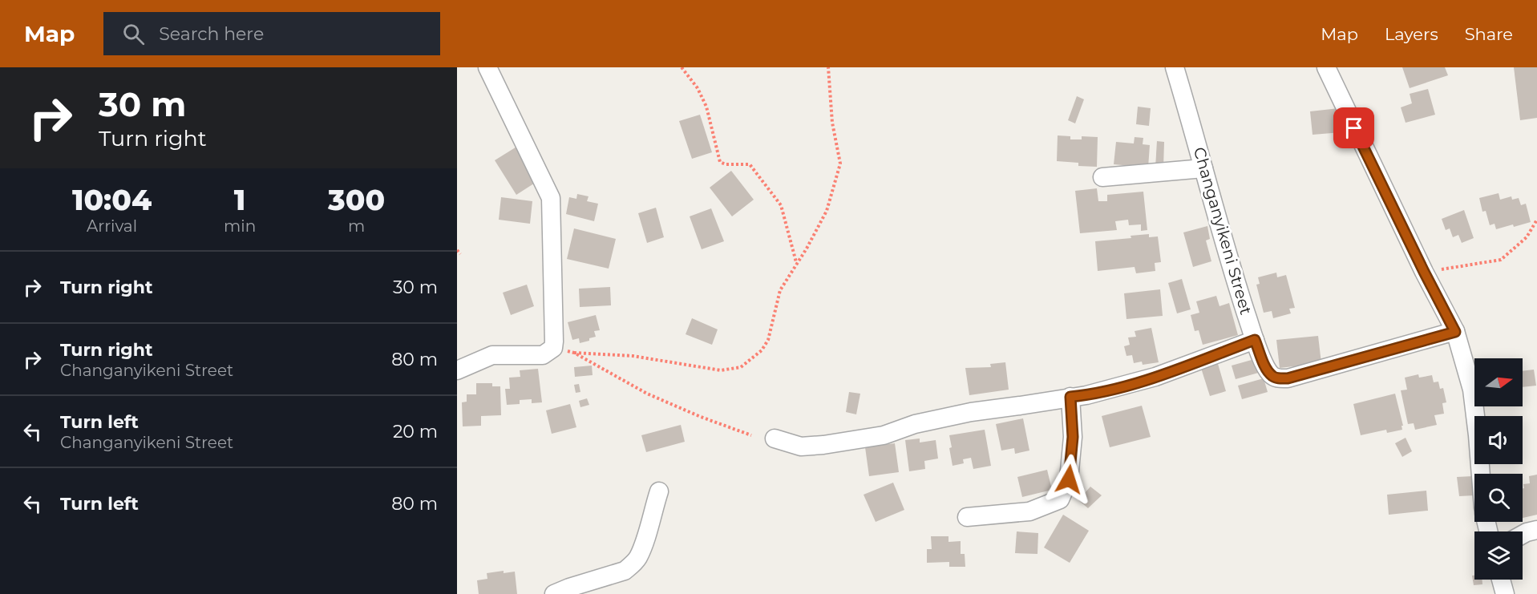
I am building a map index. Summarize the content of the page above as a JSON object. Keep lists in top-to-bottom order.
{
  "streets": {
    "street": ["Changanyikeni Street"]
  },
  "north": "right",
  "page": {
    "header": "Map",
    "search": "Search here",
    "nav": ["Map", "Layers", "Share"],
    "turn": ["30 m", "Turn right"],
    "eta": [
      "10:04",
      "Arrival",
      "1",
      "min",
      "300",
      "m"
    ],
    "list": [
      {
        "name": "Turn right",
        "value": "30 m"
      },
      {
        "name": "Turn right",
        "note": "Changanyikeni Street",
        "value": "80 m"
      },
      {
        "name": "Turn left",
        "note": "Changanyikeni Street",
        "value": "20 m"
      },
      {
        "name": "Turn left",
        "value": "80 m"
      }
    ]
  }
}
